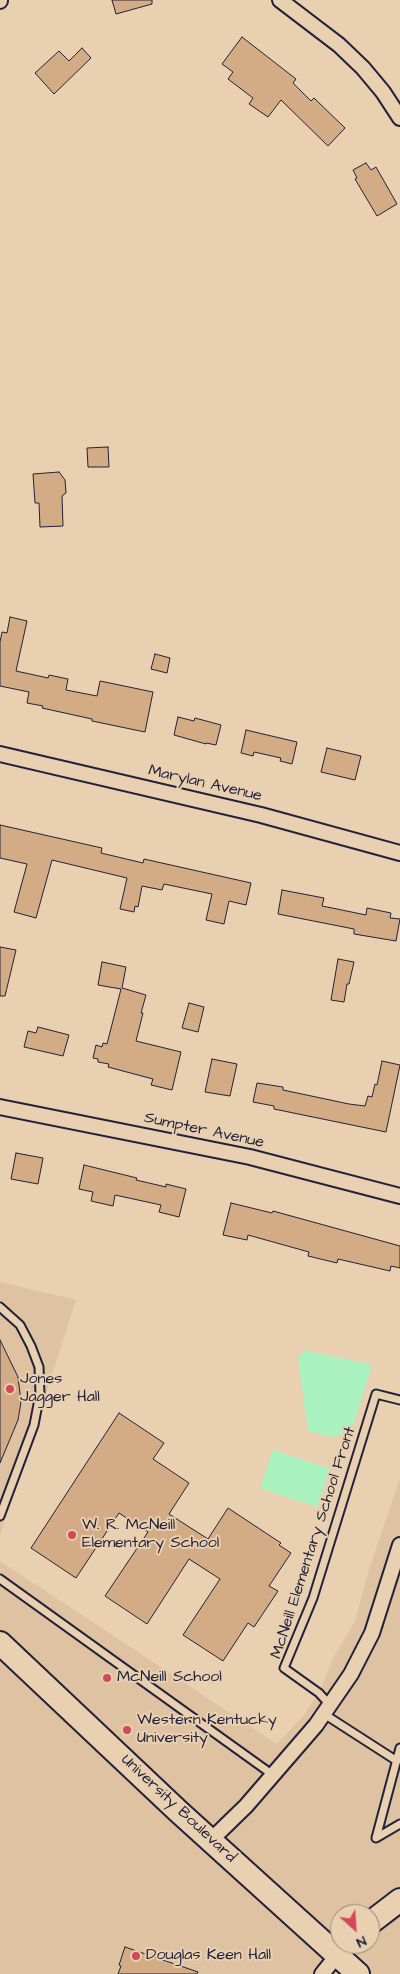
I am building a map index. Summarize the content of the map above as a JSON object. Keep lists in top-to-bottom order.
{
  "streets": {
    "main road": ["University Boulevard"],
    "street": ["Marylan Avenue", "Sumpter Avenue"],
    "lane": ["McNeill Elementary School Front"]
  },
  "places": [
    "Jones Jagger Hall",
    "W. R. McNeill Elementary School",
    "McNeill School",
    "Western Kentucky University",
    "Douglas Keen Hall"
  ],
  "north": "bottom right"
}
